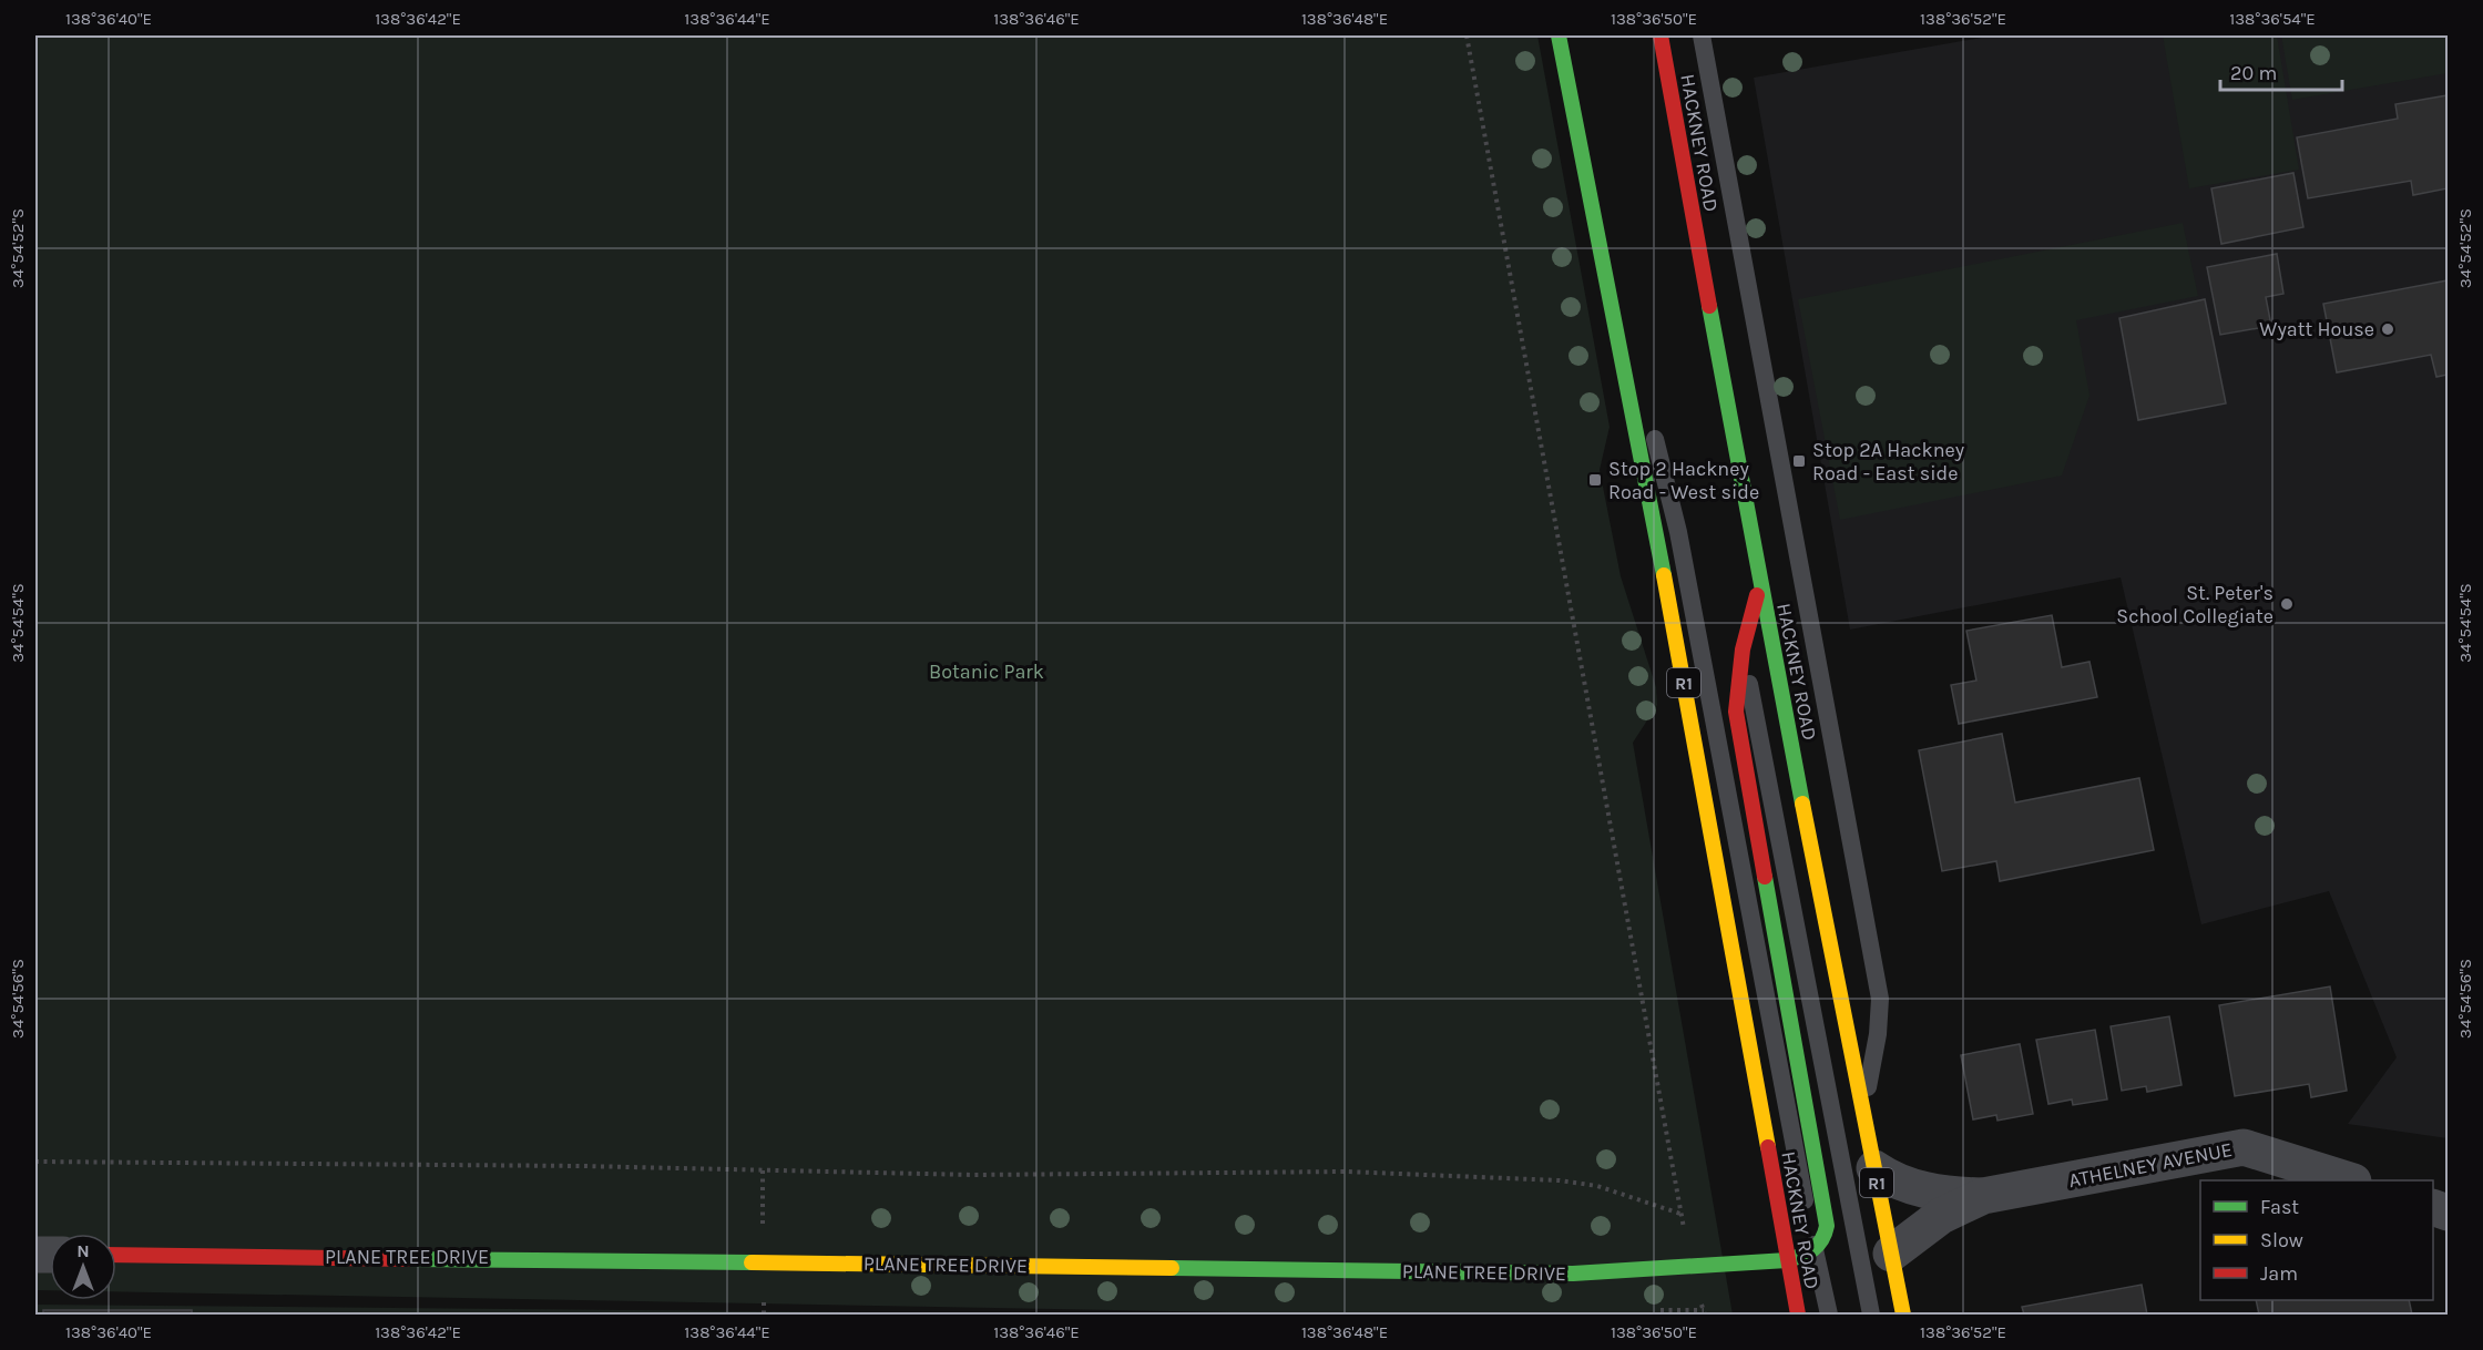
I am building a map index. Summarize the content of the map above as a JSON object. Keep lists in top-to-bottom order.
{
  "streets": {
    "main road": ["HACKNEY ROAD", "R1", "PLANE TREE DRIVE"],
    "street": ["ATHELNEY AVENUE"]
  },
  "crossings": [
    ["HACKNEY ROAD", "ATHELNEY AVENUE"],
    ["HACKNEY ROAD", "PLANE TREE DRIVE"]
  ],
  "parks": ["Botanic Park"],
  "places": {
    "other": ["Wyatt House", "St. Peter's School Collegiate"],
    "transit": ["Stop 2A Hackney Road - East side", "Stop 2 Hackney Road - West side"]
  },
  "legend": ["Fast", "Slow", "Jam"],
  "scale_bar": "20 m",
  "north": "top",
  "coordinates": [
    "138°36'40\"E",
    "138°36'42\"E",
    "138°36'44\"E",
    "138°36'46\"E",
    "138°36'48\"E",
    "138°36'50\"E",
    "138°36'52\"E",
    "138°36'54\"E",
    "34°54'52\"S",
    "34°54'54\"S",
    "34°54'56\"S"
  ]
}
